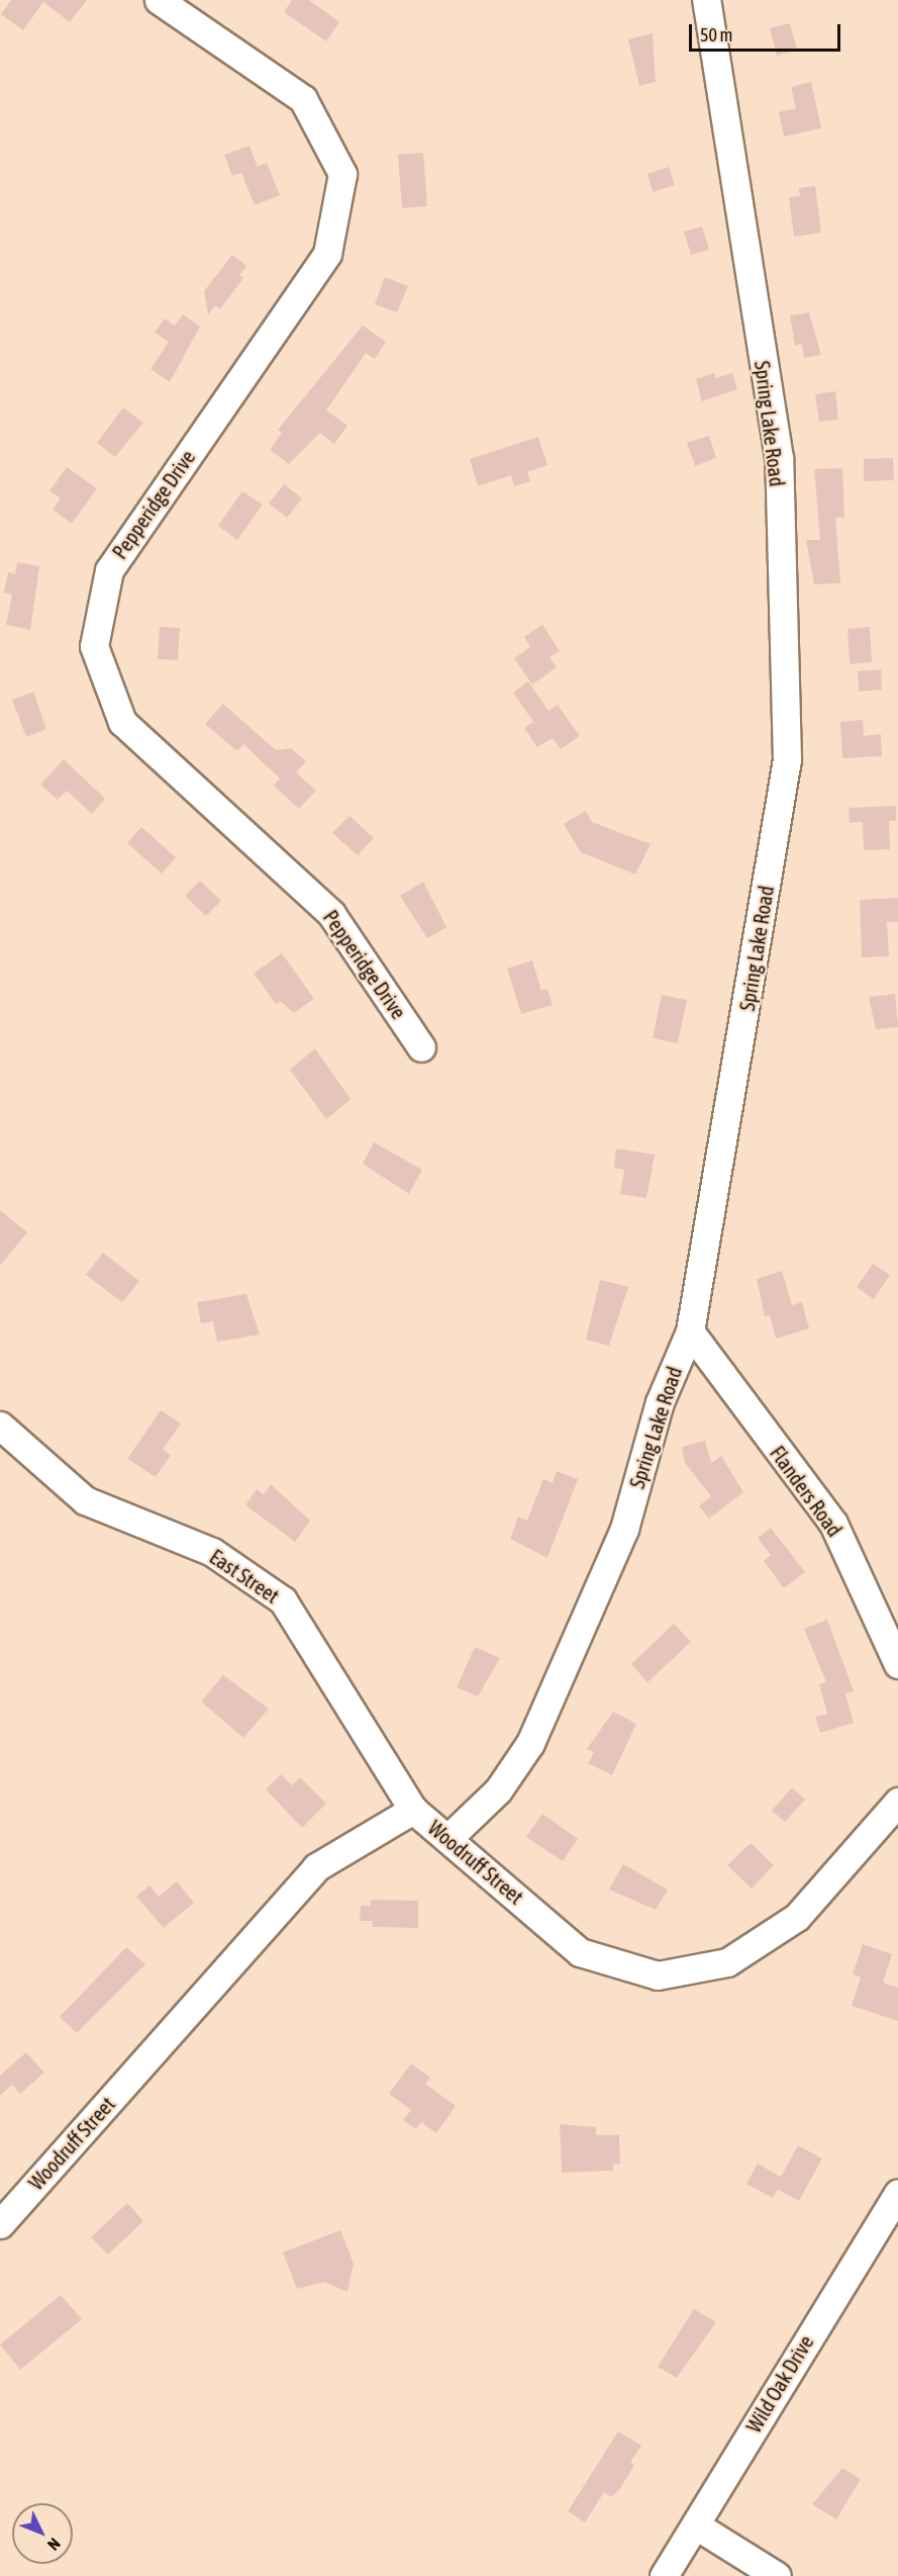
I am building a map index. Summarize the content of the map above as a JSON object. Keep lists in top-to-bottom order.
{
  "streets": {
    "street": [
      "Spring Lake Road",
      "Pepperidge Drive",
      "Flanders Road",
      "East Street",
      "Woodruff Street",
      "Wild Oak Drive"
    ]
  },
  "crossings": [
    ["Spring Lake Road", "Flanders Road"],
    ["Spring Lake Road", "Woodruff Street"],
    ["East Street", "Woodruff Street"]
  ],
  "scale_bar": "50 m",
  "north": "bottom right"
}
